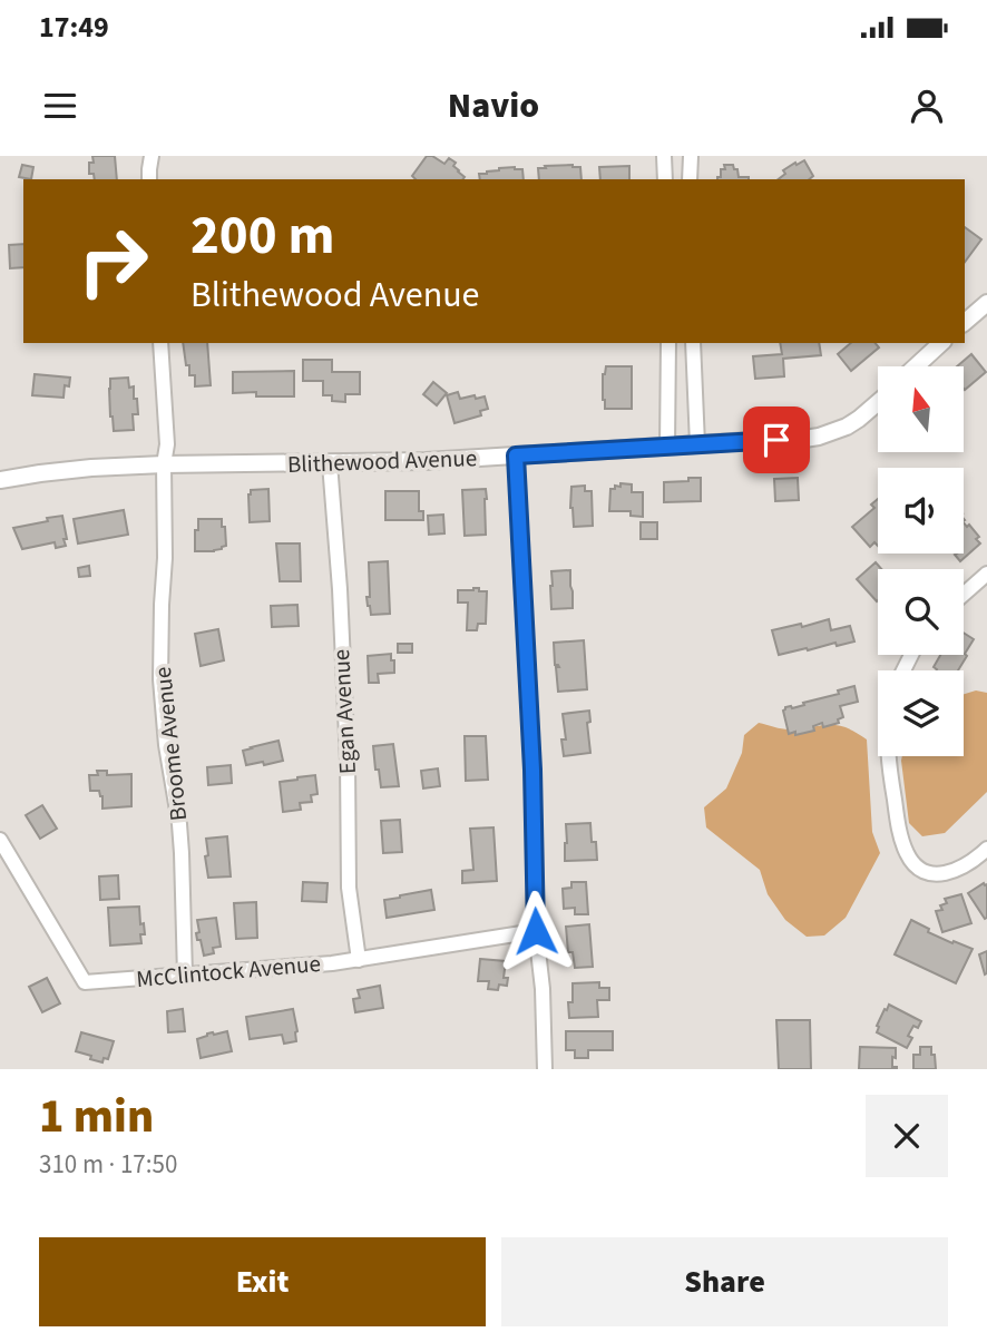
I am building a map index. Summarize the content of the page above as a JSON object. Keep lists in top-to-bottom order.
{
  "streets": {
    "street": [
      "Blithewood Avenue",
      "Egan Avenue",
      "Broome Avenue",
      "McClintock Avenue"
    ]
  },
  "crossings": [
    ["Blithewood Avenue", "Egan Avenue"],
    ["Blithewood Avenue", "Broome Avenue"],
    ["Egan Avenue", "McClintock Avenue"],
    ["Broome Avenue", "McClintock Avenue"]
  ],
  "north": "top",
  "page": {
    "status": "17:49",
    "header": "Navio",
    "turn": ["200 m", "Blithewood Avenue"],
    "heading": ["1 min", "310 m · 17:50"],
    "buttons": ["Exit", "Share"]
  }
}
